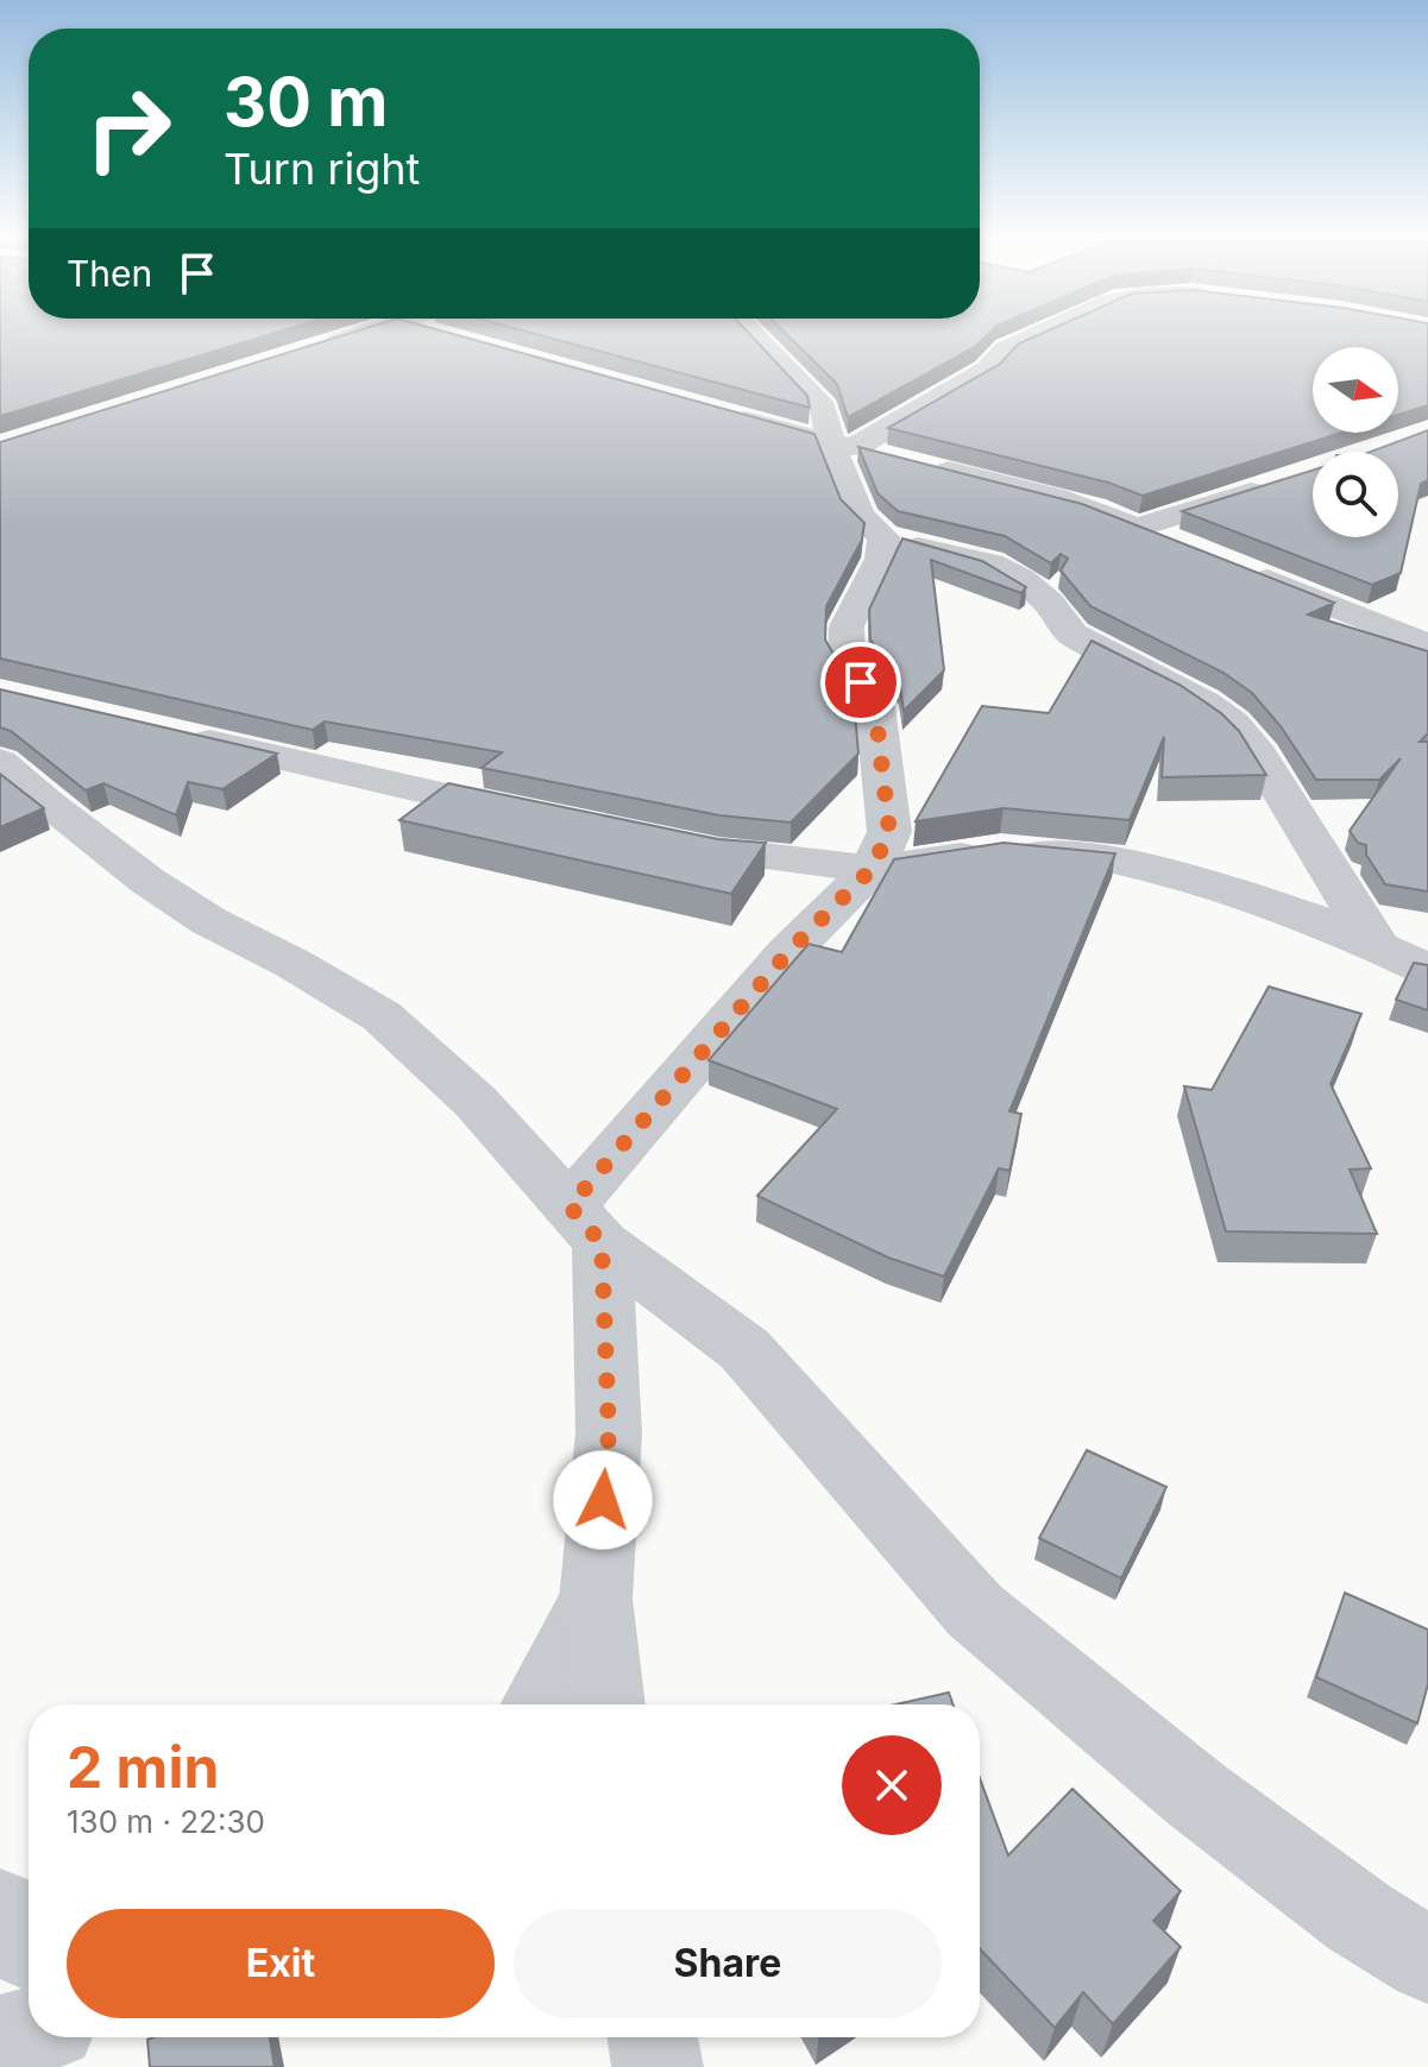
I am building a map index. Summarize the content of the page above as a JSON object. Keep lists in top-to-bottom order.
{
  "north": "right",
  "page": {
    "turn": ["30 m", "Turn right"],
    "then": "Then",
    "heading": ["2 min", "130 m · 22:30"],
    "buttons": ["Exit", "Share"]
  }
}
